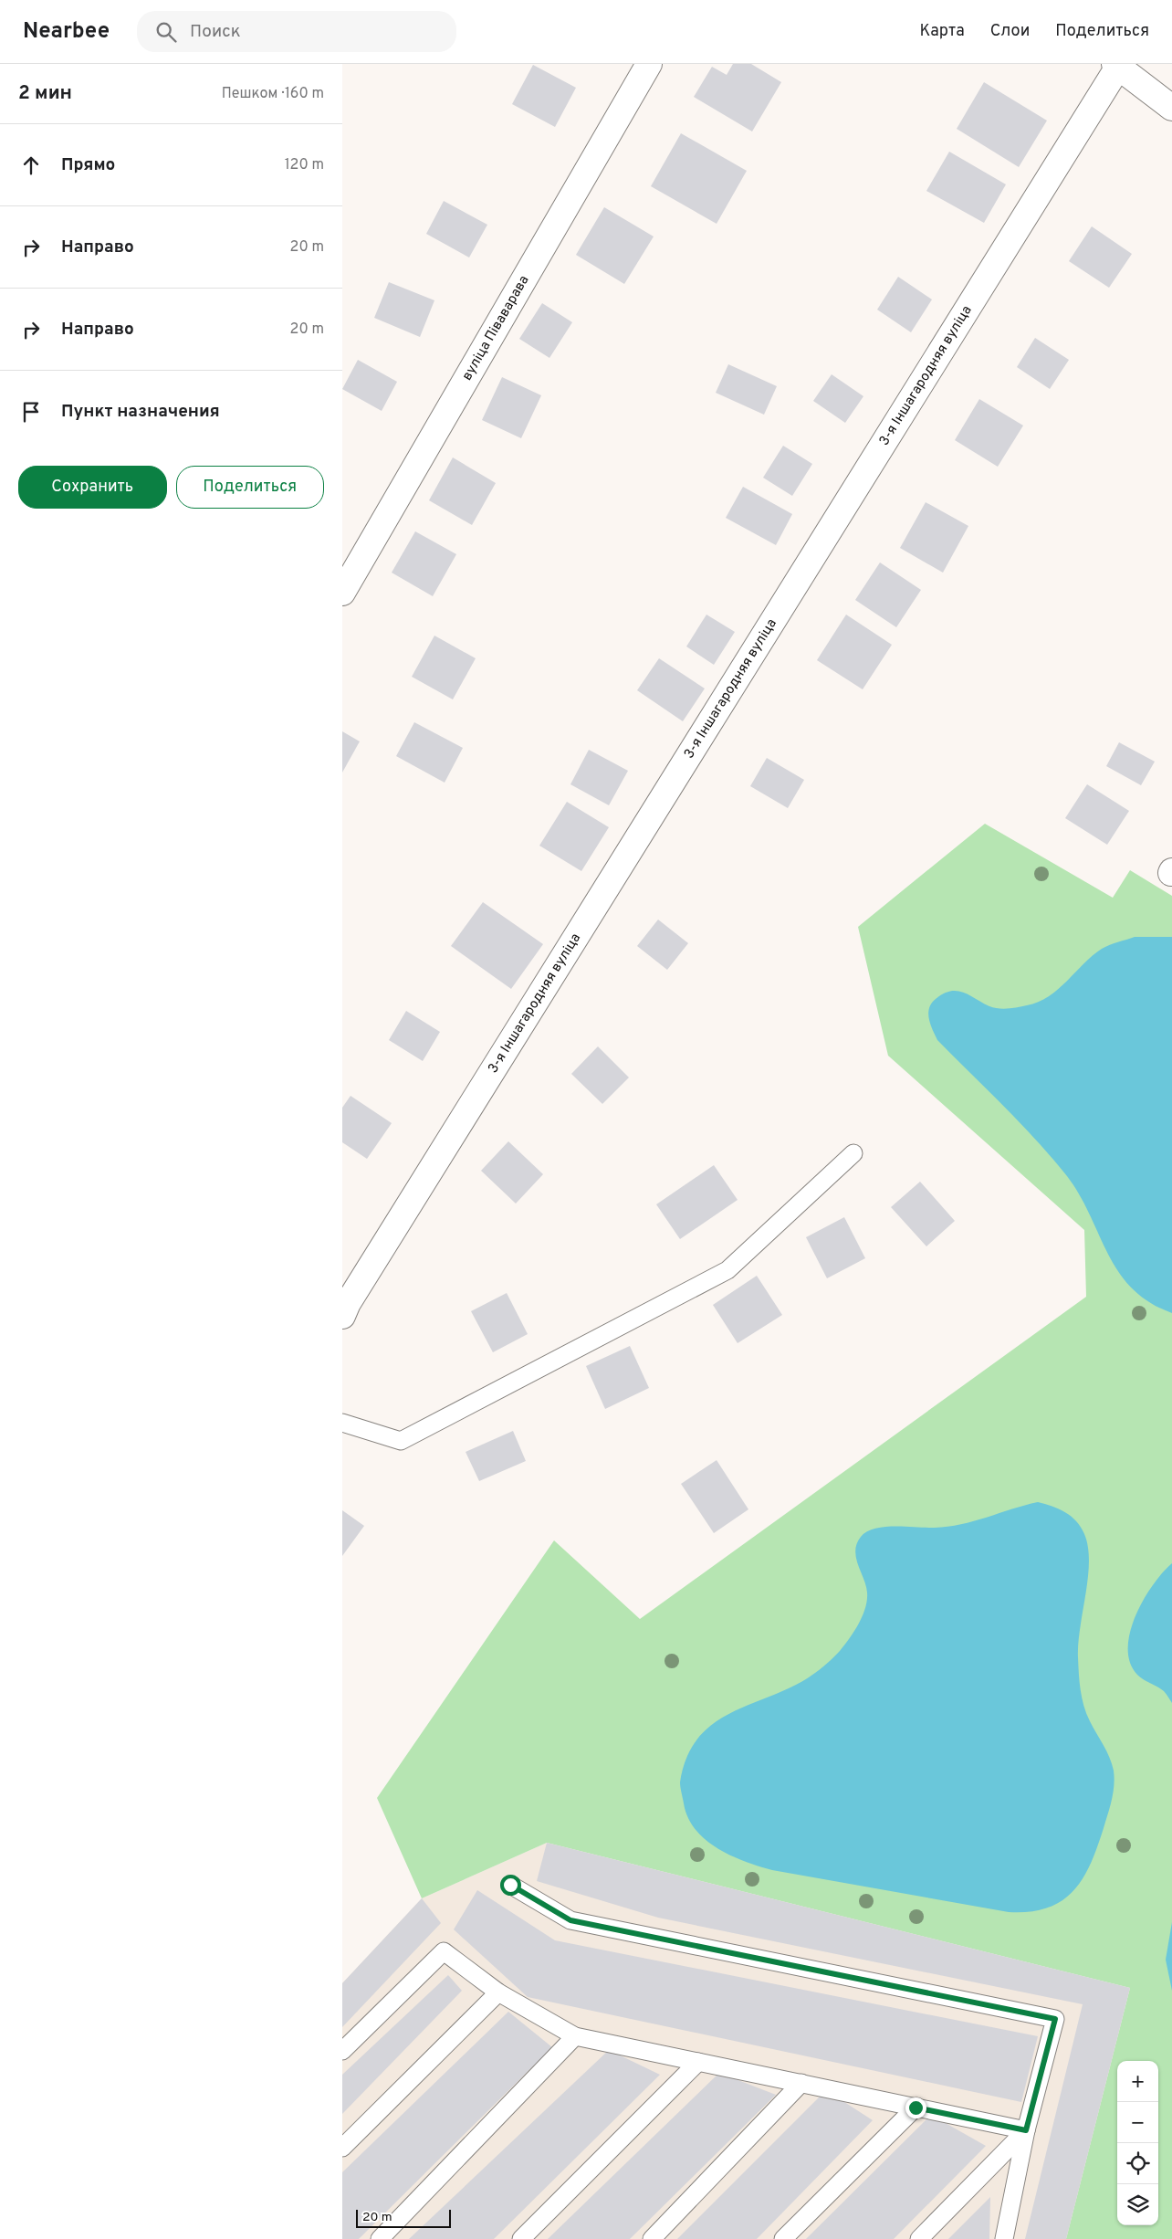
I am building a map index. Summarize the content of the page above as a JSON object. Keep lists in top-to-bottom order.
{
  "streets": {
    "street": ["вуліца Піваварава", "3-я Іншагародняя вуліца"]
  },
  "scale_bar": "20 m",
  "page": {
    "header": "Nearbee",
    "search": "Поиск",
    "nav": ["Карта", "Слои", "Поделиться"],
    "heading": ["2 мин", "Пешком · 160 m"],
    "list": [
      ["Прямо", "120 m"],
      ["Направо", "20 m"],
      ["Направо", "20 m"],
      "Пункт назначения"
    ],
    "buttons": ["Сохранить", "Поделиться"],
    "map_buttons": ["+", "−"],
    "scale": "20 m"
  }
}
